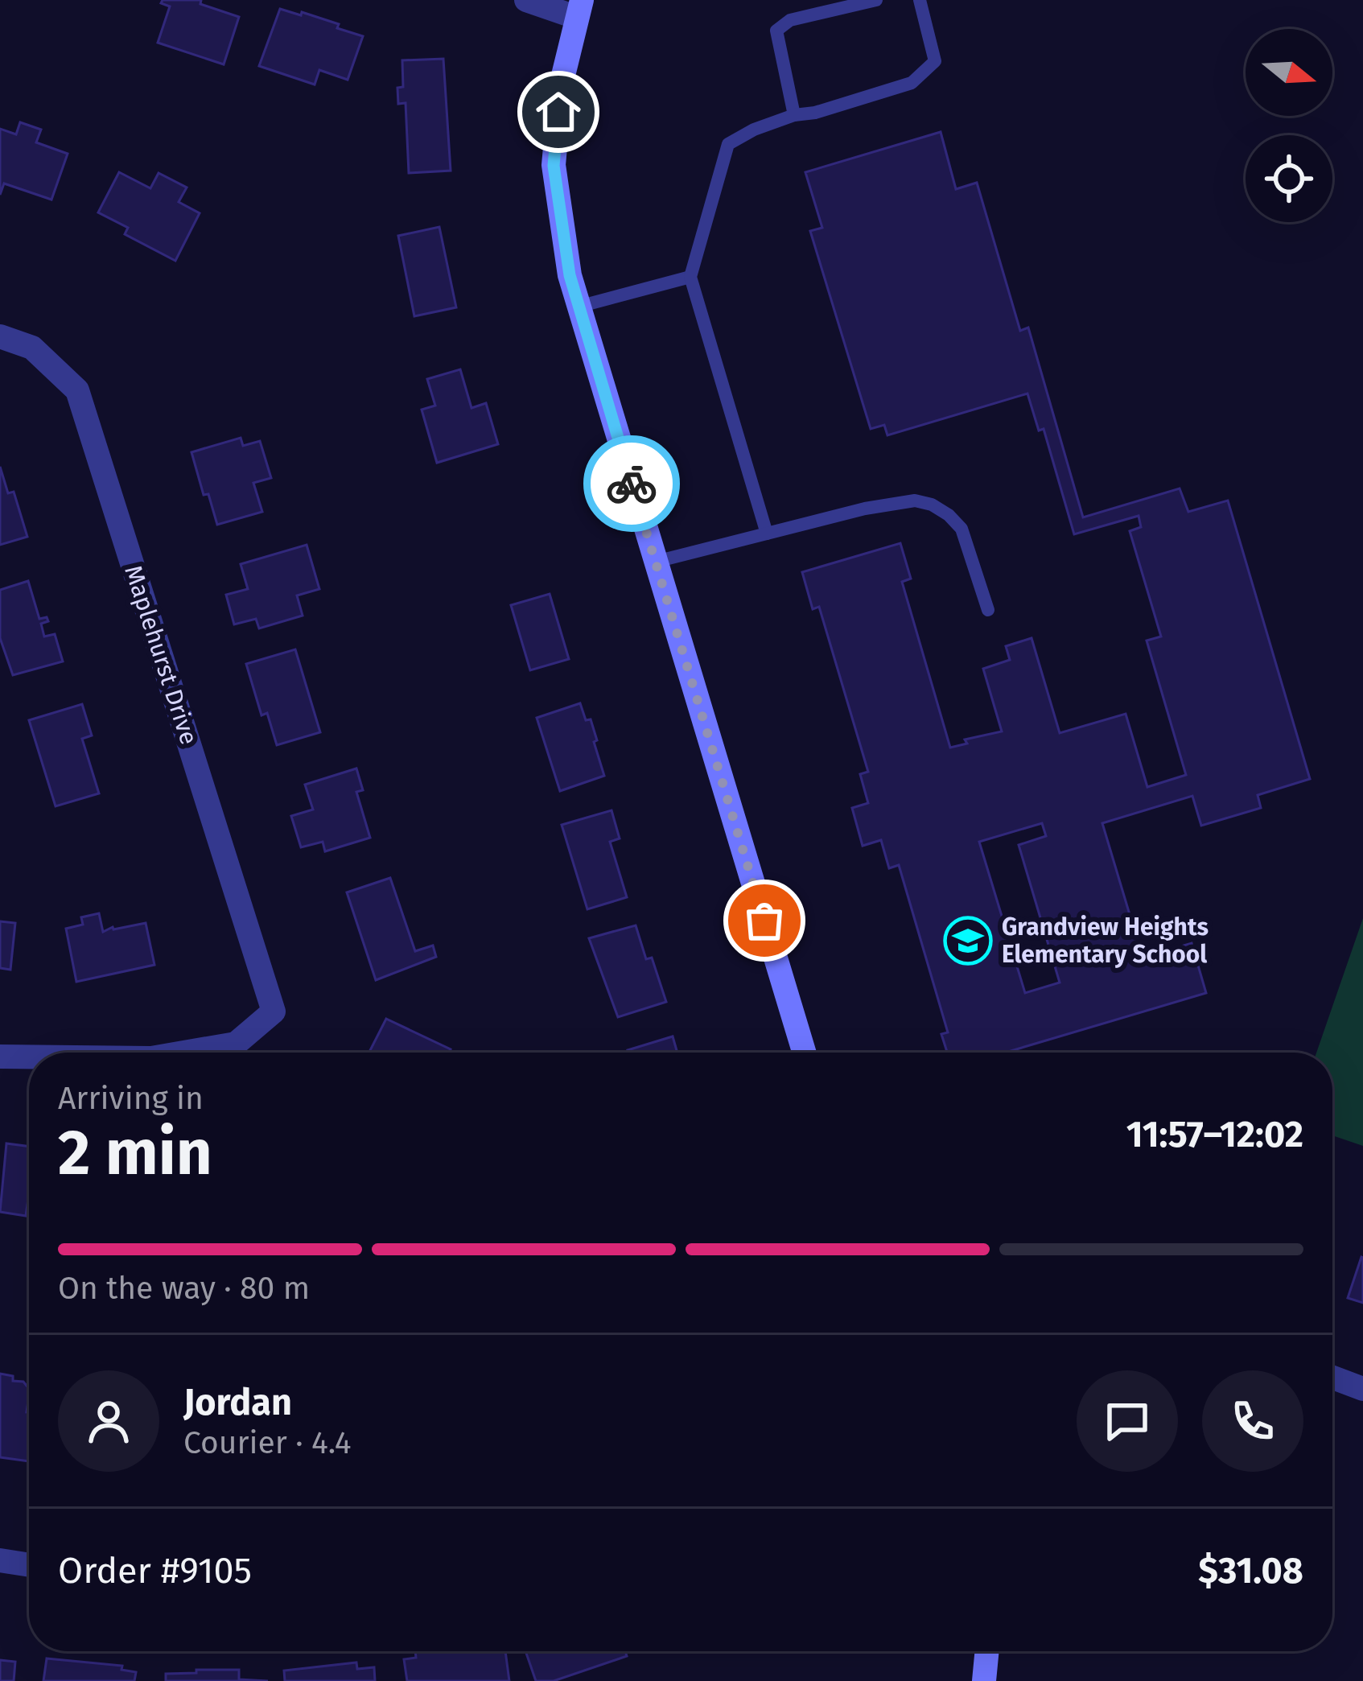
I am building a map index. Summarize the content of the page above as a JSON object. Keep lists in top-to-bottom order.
{
  "streets": {
    "street": ["Maplehurst Drive"]
  },
  "places": {
    "school or university": ["Grandview Heights Elementary School"]
  },
  "north": "right",
  "page": {
    "heading": ["2 min", "Arriving in", "11:57–12:02"],
    "panel": [
      "Jordan",
      "Courier · 4.4",
      "Order #9105",
      "$31.08"
    ],
    "bar": "On the way · 80 m"
  }
}
